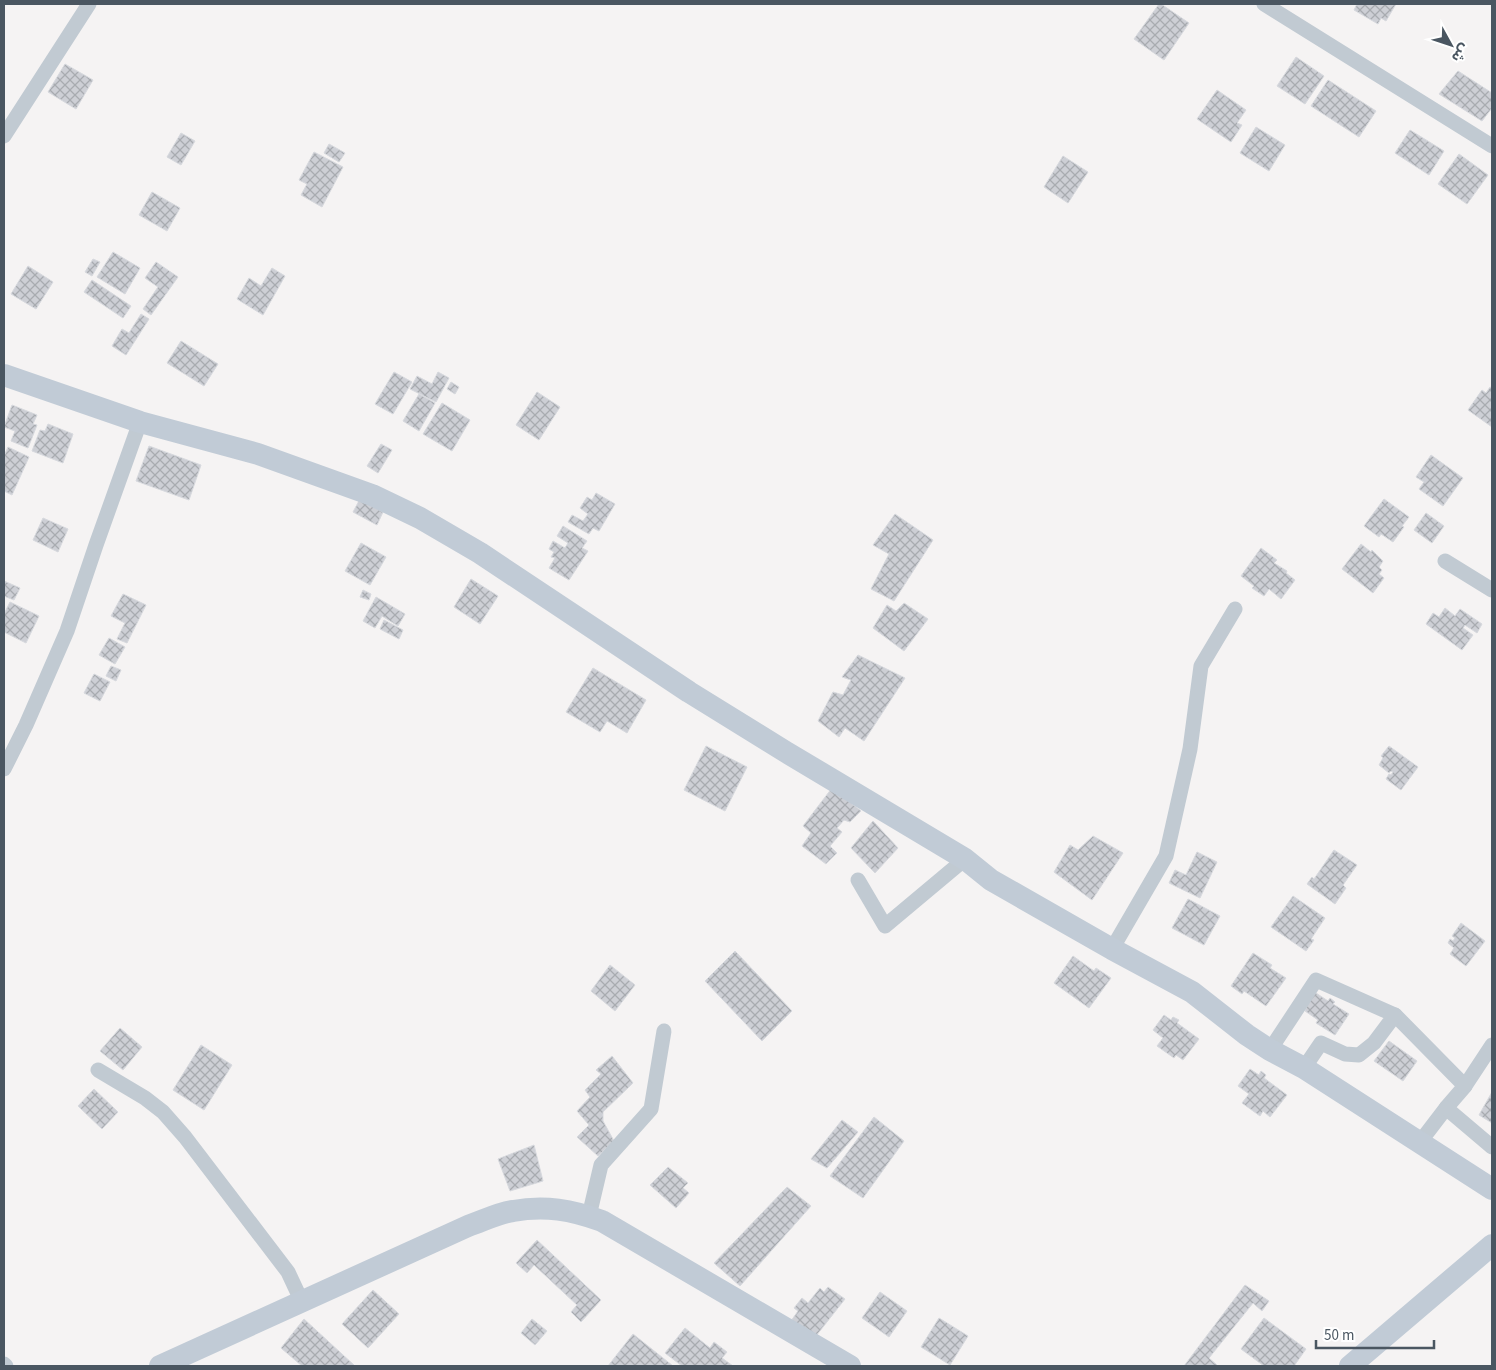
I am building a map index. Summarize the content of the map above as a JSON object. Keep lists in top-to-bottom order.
{
  "scale_bar": "50 m",
  "north": "bottom right"
}
